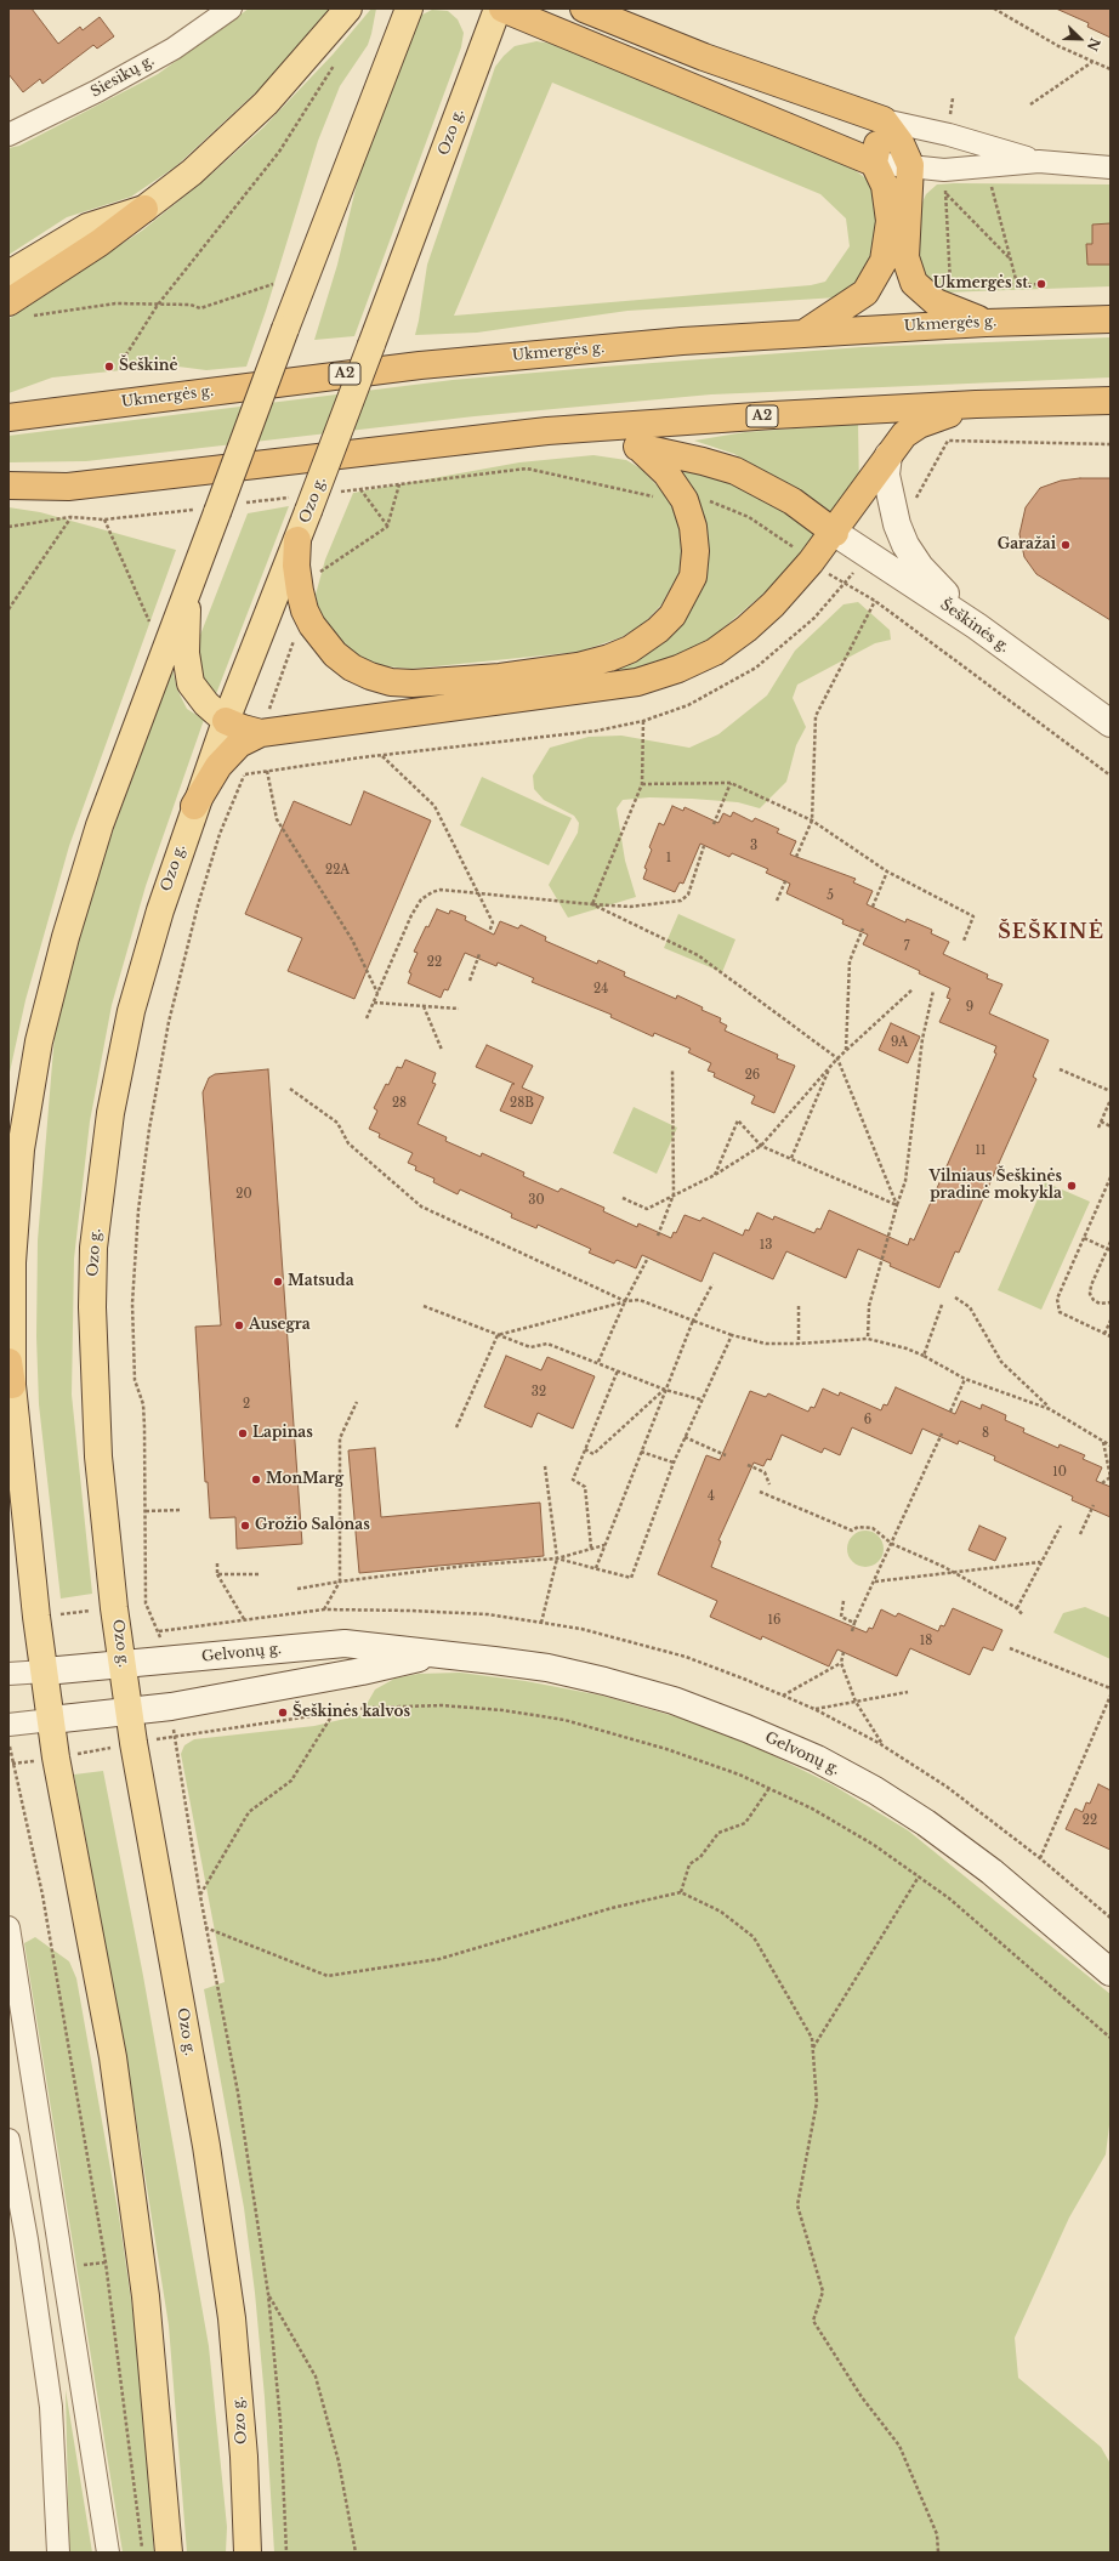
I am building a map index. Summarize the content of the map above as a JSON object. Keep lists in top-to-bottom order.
{
  "streets": {
    "highway": ["Ukmergės g.", "A2"],
    "main road": ["Ozo g.", "Šeškinės g.", "Gelvonų g."],
    "street": ["Siesikų g."]
  },
  "crossings": [
    ["Ozo g.", "Gelvonų g."]
  ],
  "districts": ["ŠEŠKINĖ"],
  "places": [
    "Ukmergės st.",
    "Šeškinė",
    "Garažai",
    "Vilniaus Šeškinės pradinė mokykla",
    "Matsuda",
    "Ausegra",
    "Lapinas",
    "MonMarg",
    "Grožio Salonas",
    "Šeškinės kalvos"
  ],
  "house_numbers": [
    "3",
    "1",
    "22A",
    "5",
    "7",
    "22",
    "24",
    "9",
    "9A",
    "26",
    "28",
    "28B",
    "11",
    "20",
    "30",
    "13",
    "32",
    "2",
    "6",
    "8",
    "10",
    "4",
    "16",
    "18",
    "22"
  ],
  "north": "bottom right"
}
